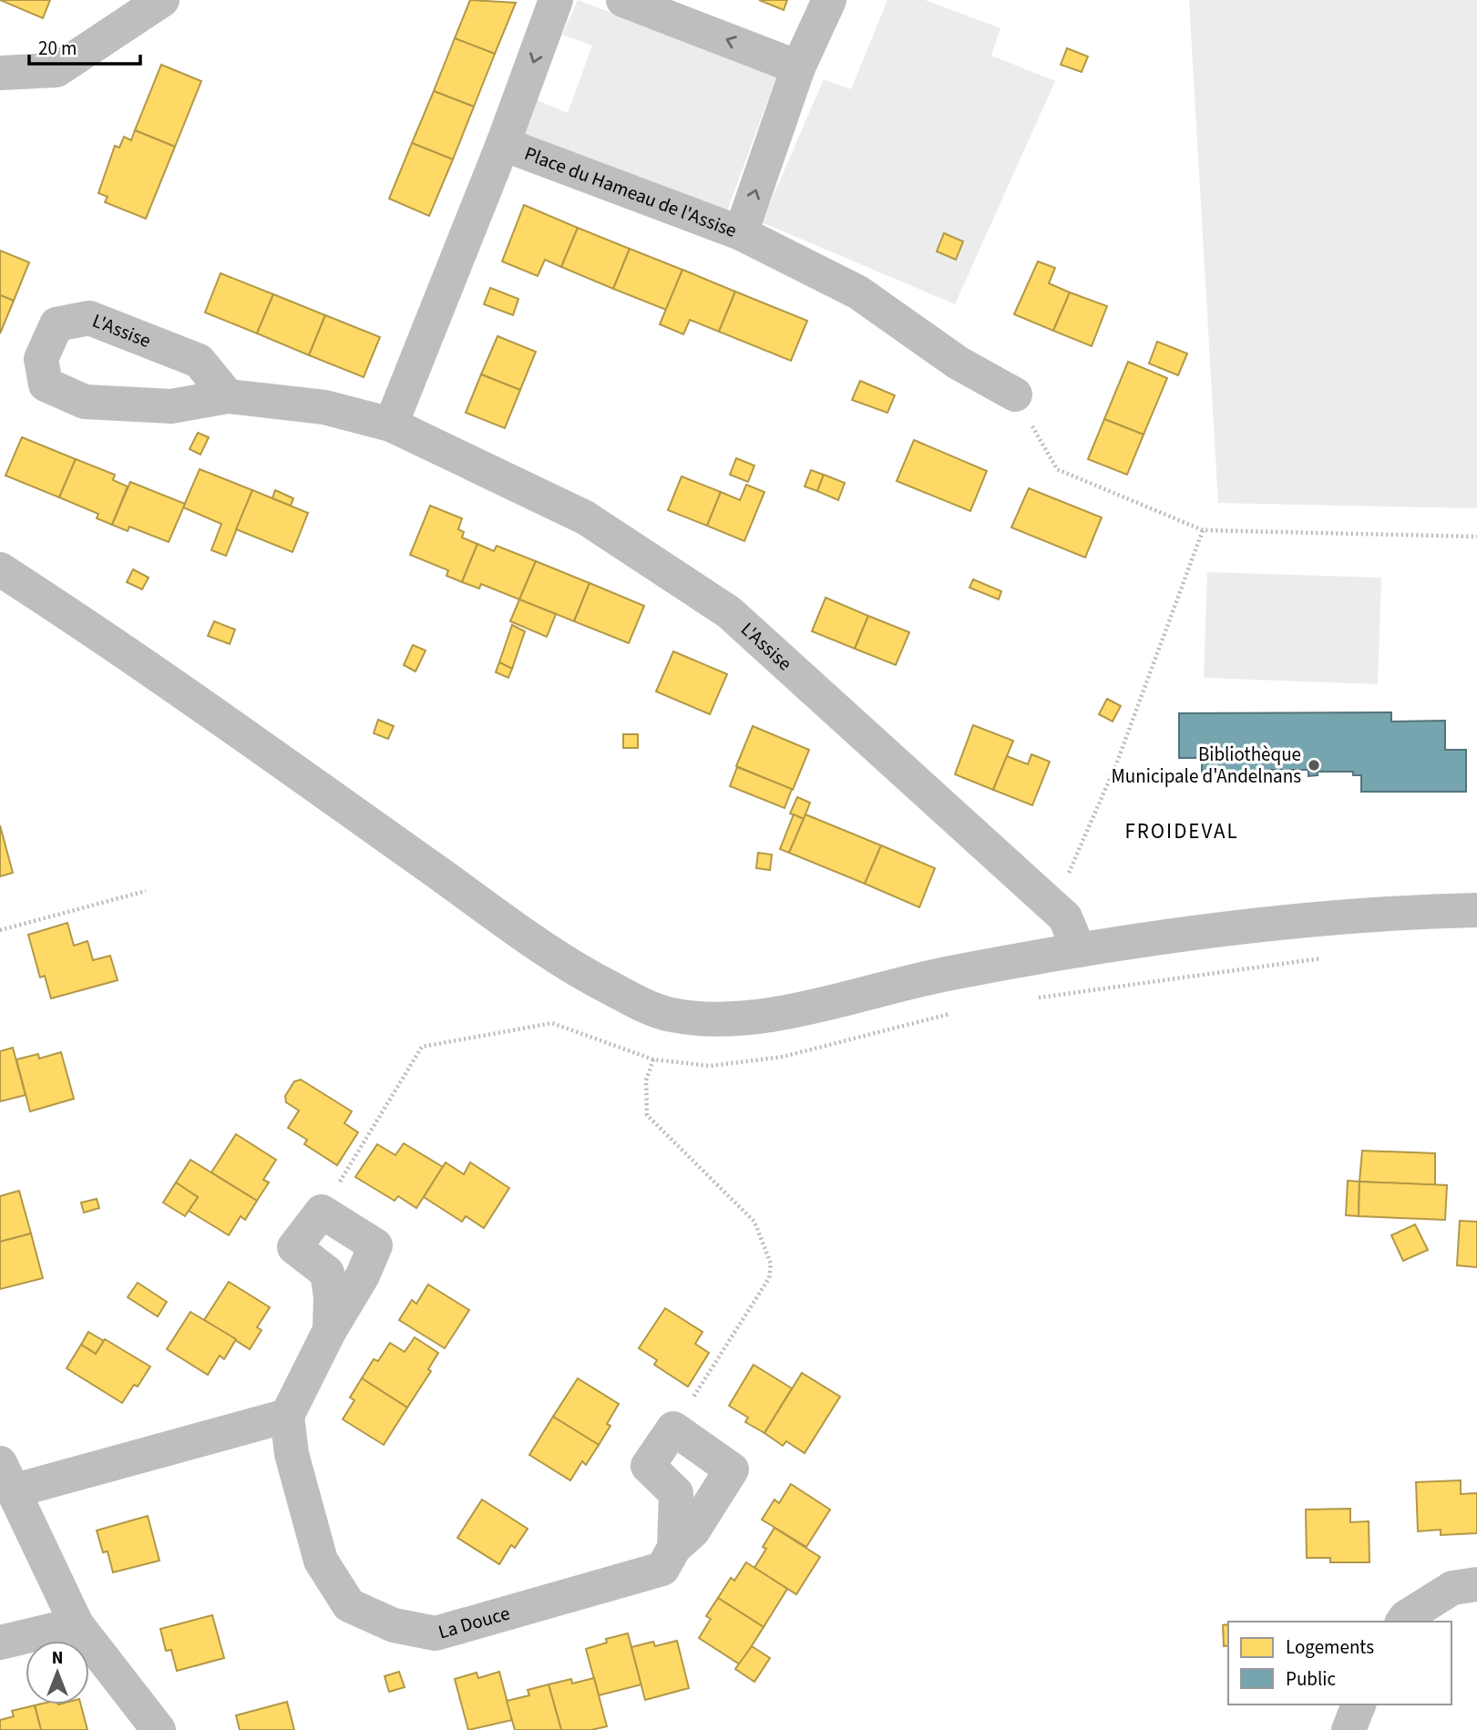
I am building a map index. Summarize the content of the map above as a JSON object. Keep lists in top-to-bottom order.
{
  "streets": {
    "street": ["Place du Hameau de l'Assise", "L'Assise", "La Douce"]
  },
  "districts": ["FROIDEVAL"],
  "places": ["Bibliothèque Municipale d'Andelnans"],
  "legend": ["Logements", "Public"],
  "scale_bar": "20 m",
  "north": "top"
}
